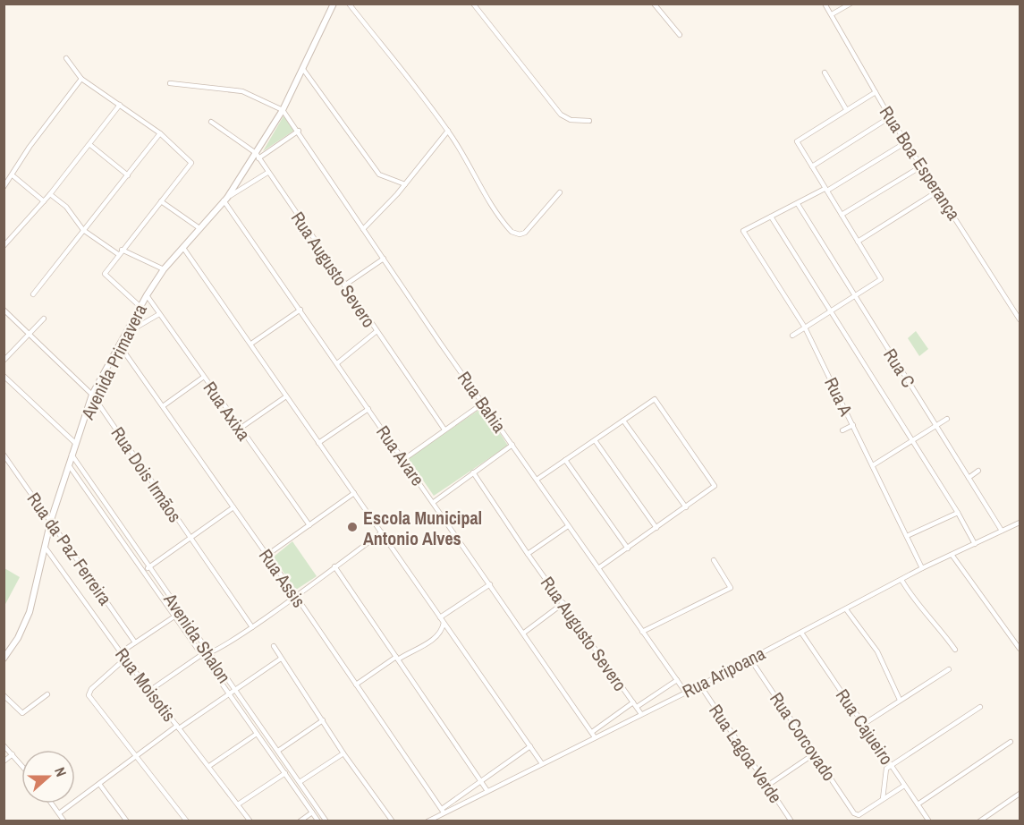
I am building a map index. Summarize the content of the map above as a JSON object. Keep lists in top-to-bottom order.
{
  "streets": {
    "street": [
      "Rua Boa Esperança",
      "Rua Augusto Severo",
      "Avenida Primavera",
      "Rua C",
      "Rua A",
      "Rua Bahia",
      "Rua Axixa",
      "Rua Avare",
      "Rua Dois Irmãos",
      "Rua da Paz Ferreira",
      "Rua Assis",
      "Avenida Shalon",
      "Rua Aripoana",
      "Rua Moisotis",
      "Rua Cajueiro",
      "Rua Corcovado",
      "Rua Lagoa Verde"
    ]
  },
  "crossings": [
    ["Rua Augusto Severo", "Avenida Primavera"],
    ["Rua Augusto Severo", "Rua Aripoana"],
    ["Avenida Primavera", "Rua Bahia"],
    ["Avenida Primavera", "Rua Axixa"],
    ["Avenida Primavera", "Rua Avare"],
    ["Avenida Primavera", "Rua Dois Irmãos"],
    ["Avenida Primavera", "Rua da Paz Ferreira"],
    ["Avenida Primavera", "Rua Assis"],
    ["Avenida Primavera", "Avenida Shalon"],
    ["Avenida Primavera", "Rua Moisotis"],
    ["Rua C", "Rua Aripoana"],
    ["Rua A", "Rua Aripoana"],
    ["Rua Bahia", "Rua Aripoana"],
    ["Rua Avare", "Rua Aripoana"],
    ["Rua Assis", "Rua Aripoana"],
    ["Rua Aripoana", "Rua Cajueiro"],
    ["Rua Aripoana", "Rua Corcovado"],
    ["Rua Aripoana", "Rua Lagoa Verde"]
  ],
  "places": ["Escola Municipal Antonio Alves"],
  "north": "right"
}
